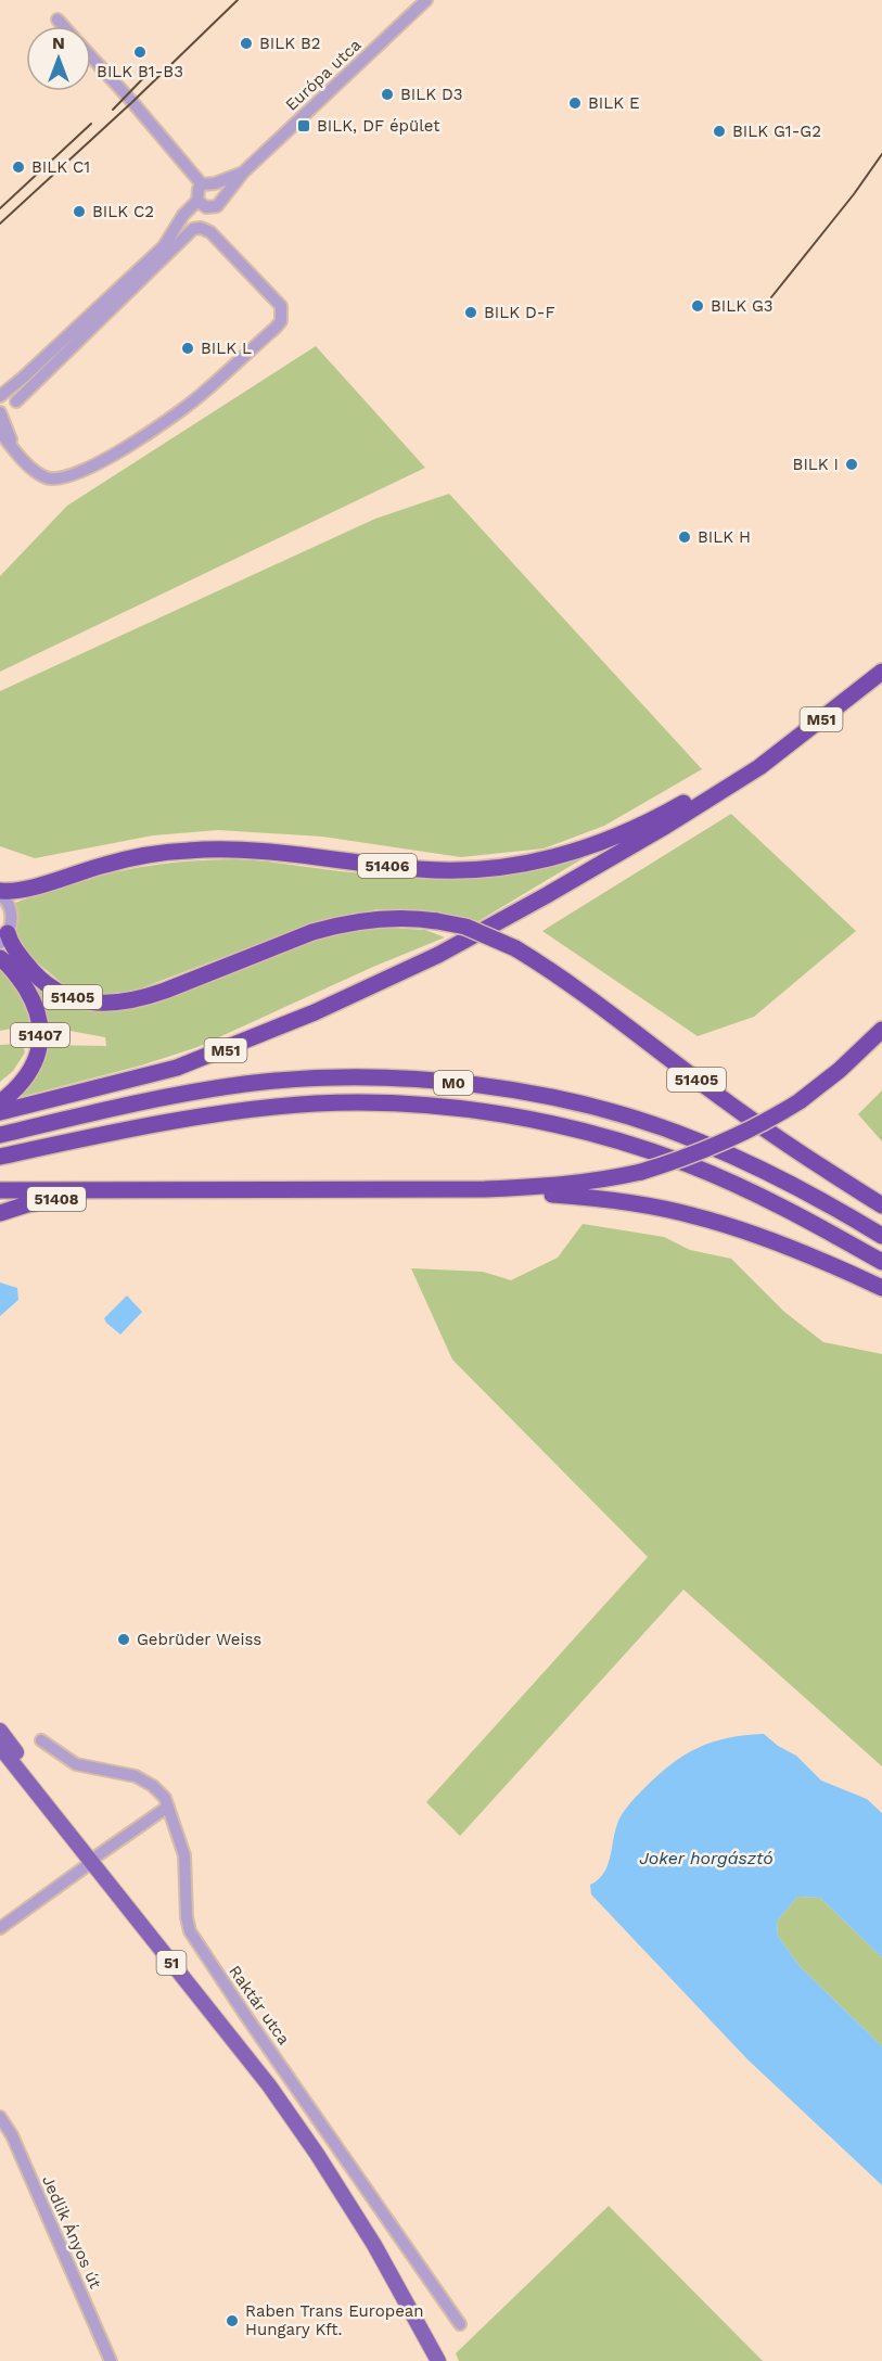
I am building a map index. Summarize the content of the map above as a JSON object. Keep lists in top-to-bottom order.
{
  "streets": {
    "highway": [
      "M51",
      "51406",
      "51405",
      "51407",
      "M0",
      "51408"
    ],
    "main road": ["51"],
    "street": ["Európa utca", "Raktár utca", "Jedlik Ányos út"]
  },
  "crossings": [
    ["M51", "51406"],
    ["51406", "51405"]
  ],
  "water": ["Joker horgásztó"],
  "places": {
    "other": [
      "BILK B2",
      "BILK B1-B3",
      "BILK D3",
      "BILK E",
      "BILK G1-G2",
      "BILK C1",
      "BILK C2",
      "BILK G3",
      "BILK D-F",
      "BILK L",
      "BILK I",
      "BILK H",
      "Gebrüder Weiss",
      "Raben Trans European Hungary Kft."
    ],
    "transit": ["BILK, DF épület"]
  },
  "north": "top"
}
